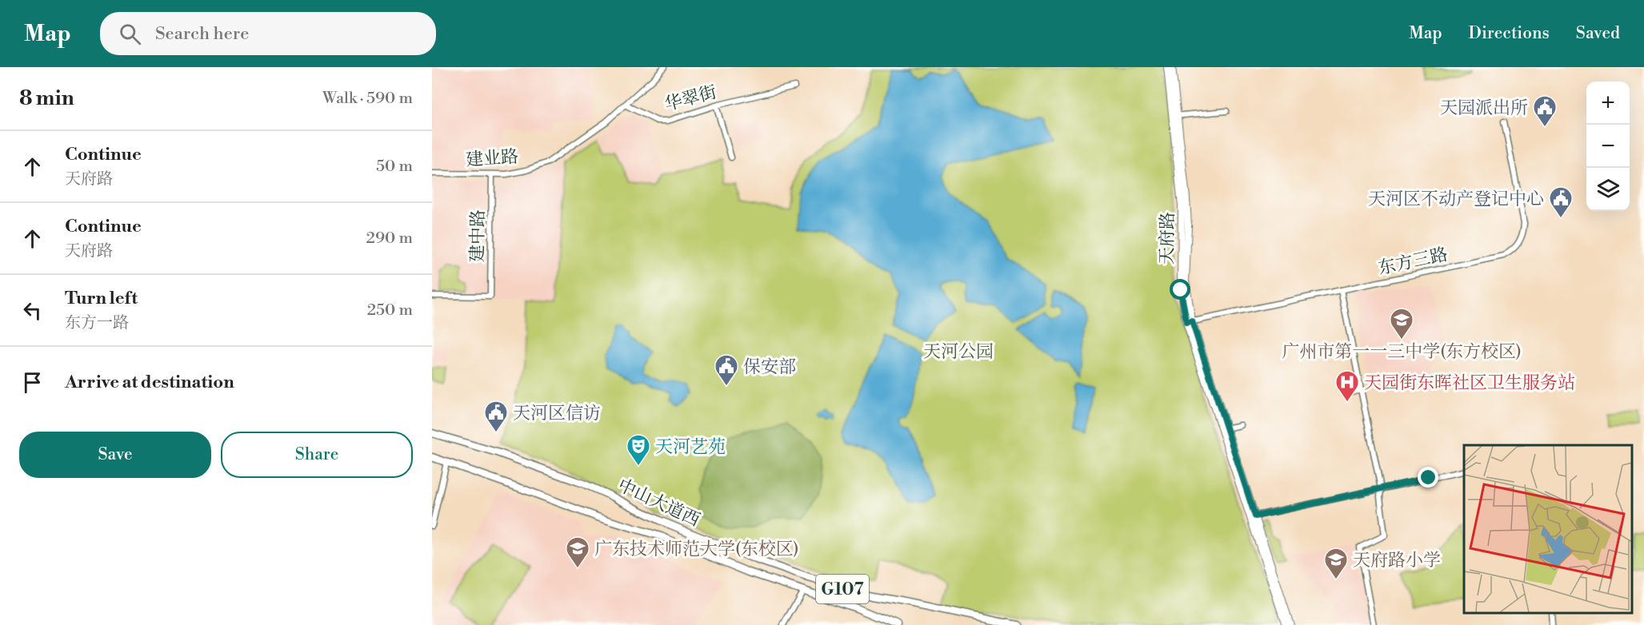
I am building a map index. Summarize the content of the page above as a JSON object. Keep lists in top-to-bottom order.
{
  "streets": {
    "highway": ["中山大道西", "G107"],
    "main road": ["天府路"],
    "street": [
      "华翠街",
      "建业路",
      "建中路",
      "东方三路"
    ]
  },
  "crossings": [
    ["华翠街", "建业路"],
    ["建业路", "建中路"],
    ["天府路", "东方三路"]
  ],
  "parks": ["天河公园"],
  "places": {
    "public building": [
      "天园派出所",
      "天河区不动产登记中心",
      "保安部",
      "天河区信访"
    ],
    "school or university": ["广州市第一一三中学(东方校区)", "广东技术师范大学(东校区)", "天府路小学"],
    "hospital": ["天园街东晖社区卫生服务站"],
    "theatre": ["天河艺苑"]
  },
  "page": {
    "header": "Map",
    "search": "Search here",
    "nav": ["Map", "Directions", "Saved"],
    "heading": ["8 min", "Walk · 590 m"],
    "map_buttons": ["+", "−"],
    "list": [
      ["Continue", "天府路", "50 m"],
      ["Continue", "天府路", "290 m"],
      ["Turn left", "东方一路", "250 m"],
      "Arrive at destination"
    ],
    "buttons": ["Save", "Share"]
  }
}
